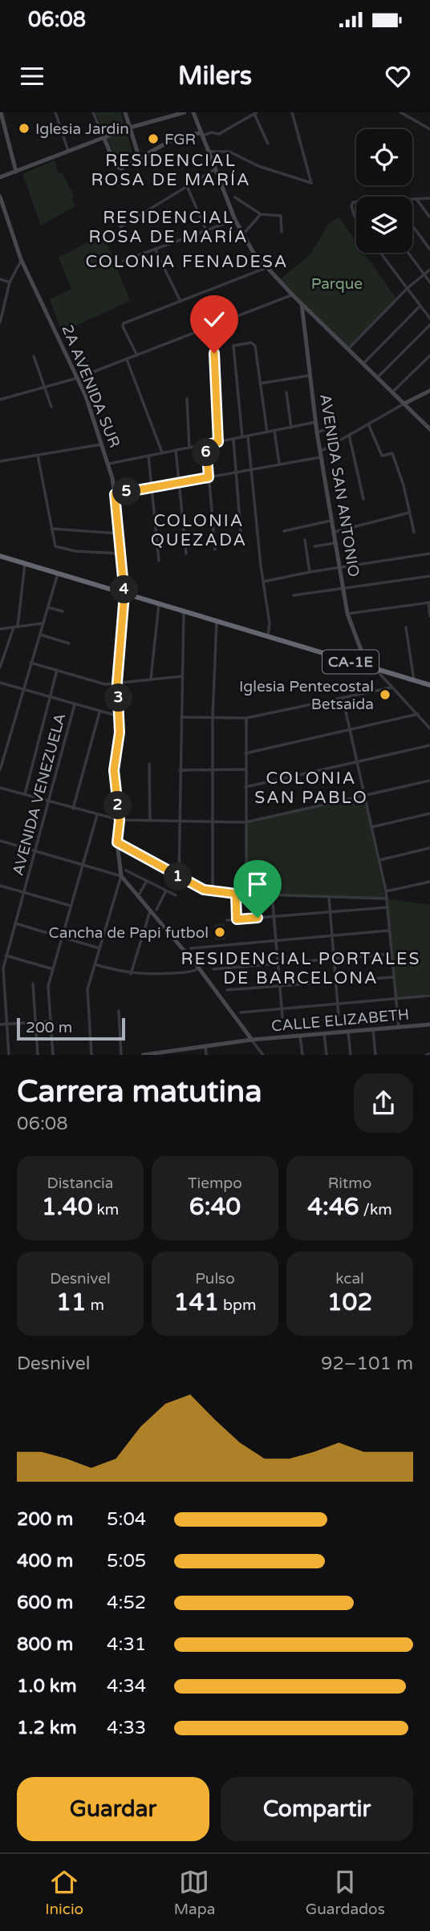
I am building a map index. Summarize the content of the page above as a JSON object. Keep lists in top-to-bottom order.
{
  "streets": {
    "highway": ["CA-1E"],
    "street": [
      "2A AVENIDA SUR",
      "AVENIDA SAN ANTONIO",
      "AVENIDA VENEZUELA",
      "CALLE ELIZABETH"
    ]
  },
  "crossings": [
    ["2A AVENIDA SUR", "CA-1E"],
    ["AVENIDA SAN ANTONIO", "CA-1E"]
  ],
  "districts": [
    "RESIDENCIAL ROSA DE MARÍA",
    "RESIDENCIAL ROSA DE MARÍA",
    "COLONIA FENADESA",
    "COLONIA QUEZADA",
    "COLONIA SAN PABLO",
    "RESIDENCIAL PORTALES DE BARCELONA"
  ],
  "parks": ["Parque"],
  "places": [
    "Iglesia Jardin",
    "FGR",
    "Iglesia Pentecostal Betsaida",
    "Cancha de Papi futbol"
  ],
  "scale_bar": "200 m",
  "page": {
    "status": "06:08",
    "header": "Milers",
    "pins": [
      "6",
      "5",
      "4",
      "3",
      "2",
      "1"
    ],
    "scale": "200 m",
    "heading": ["Carrera matutina", "06:08"],
    "stats": [
      ["Distancia", "1.40 km"],
      ["Tiempo", "6:40"],
      ["Ritmo", "4:46 /km"],
      ["Desnivel", "11 m"],
      ["Pulso", "141 bpm"],
      ["kcal", "102"]
    ],
    "chart": ["Desnivel", "92–101 m"],
    "list": [
      {
        "name": "200 m",
        "note": "5:04"
      },
      {
        "name": "400 m",
        "note": "5:05"
      },
      {
        "name": "600 m",
        "note": "4:52"
      },
      {
        "name": "800 m",
        "note": "4:31"
      },
      {
        "name": "1.0 km",
        "note": "4:34"
      },
      {
        "name": "1.2 km",
        "note": "4:33"
      }
    ],
    "buttons": ["Guardar", "Compartir"],
    "tabs": ["Inicio", "Mapa", "Guardados"]
  }
}
